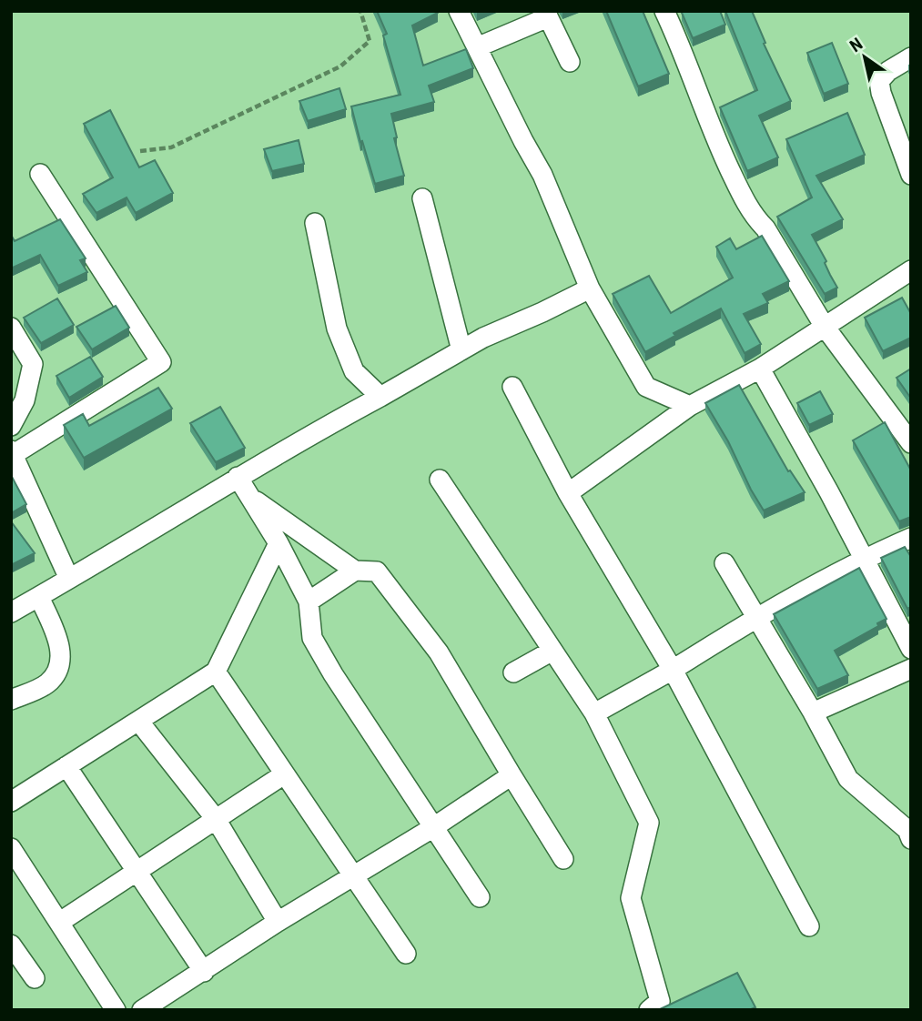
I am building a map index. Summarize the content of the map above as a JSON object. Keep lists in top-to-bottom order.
{
  "north": "top left"
}
